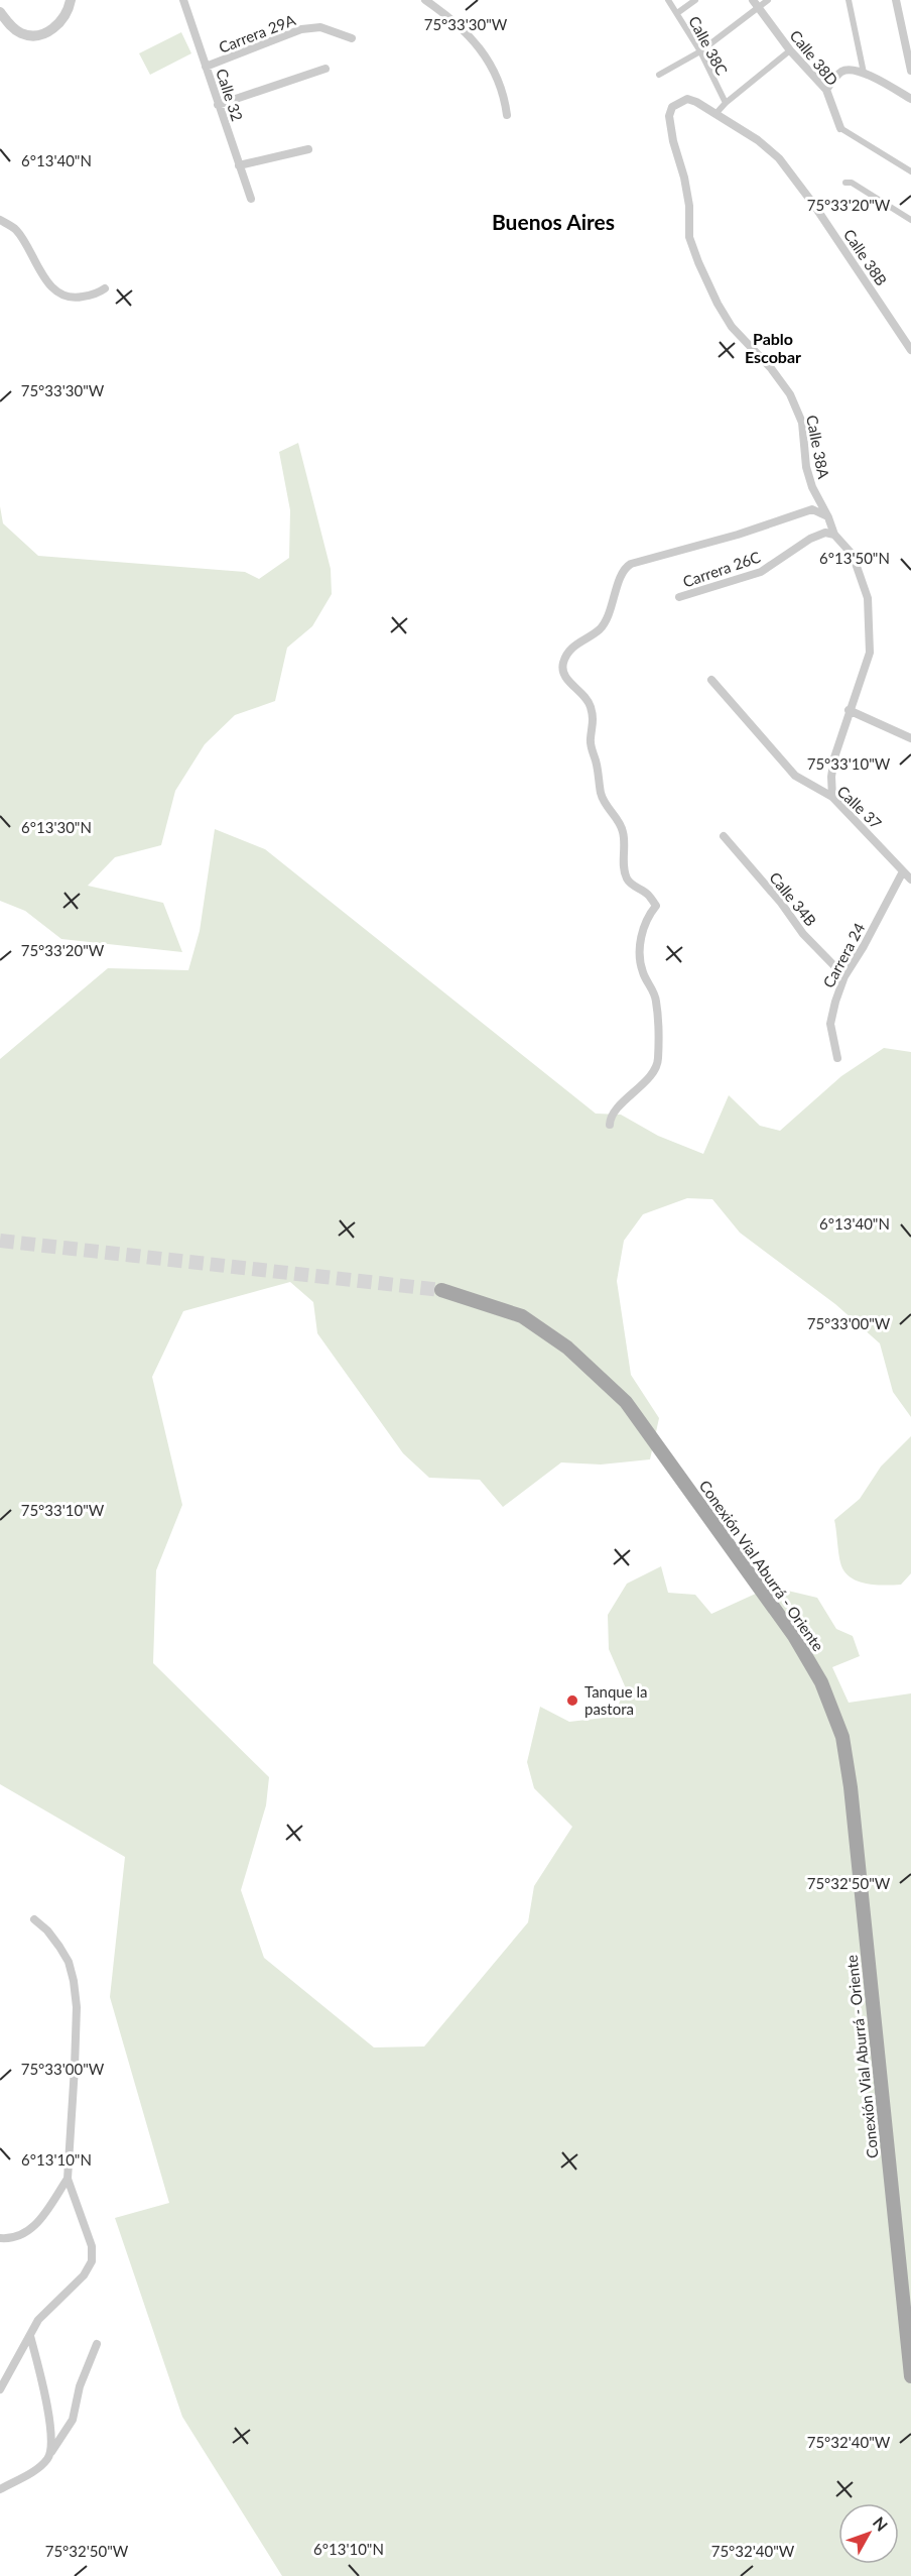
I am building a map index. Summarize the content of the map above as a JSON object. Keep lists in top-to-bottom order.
{
  "streets": {
    "main road": ["Conexión Vial Aburrá - Oriente"],
    "street": [
      "Carrera 29A",
      "Calle 38C",
      "Calle 38D",
      "Calle 32",
      "Calle 38B",
      "Calle 38A",
      "Carrera 26C",
      "Calle 37",
      "Calle 34B",
      "Carrera 24"
    ]
  },
  "crossings": [
    ["Carrera 29A", "Calle 32"],
    ["Calle 38B", "Calle 38A"],
    ["Calle 38A", "Carrera 26C"],
    ["Calle 38A", "Calle 37"],
    ["Calle 37", "Carrera 24"],
    ["Calle 34B", "Carrera 24"]
  ],
  "districts": ["Buenos Aires", "Pablo Escobar"],
  "places": ["Tanque la pastora"],
  "north": "top right",
  "coordinates": [
    "75°33'30\"W",
    "6°13'40\"N",
    "75°33'20\"W",
    "6°13'50\"N",
    "75°33'10\"W",
    "6°13'30\"N",
    "75°33'00\"W",
    "75°32'50\"W",
    "6°13'10\"N",
    "75°32'40\"W"
  ]
}
